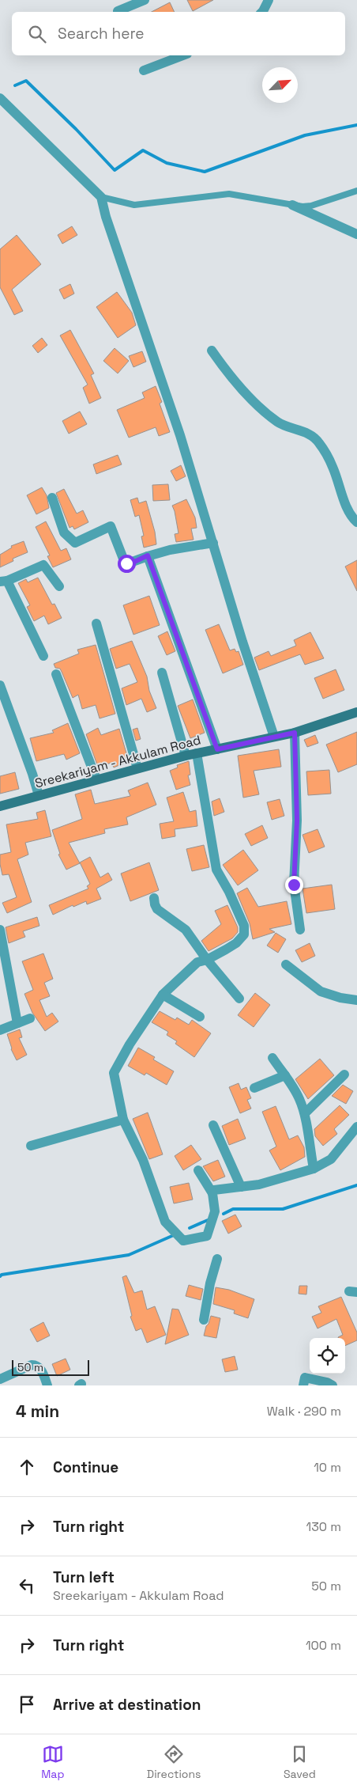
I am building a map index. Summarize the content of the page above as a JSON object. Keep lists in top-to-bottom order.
{
  "streets": {
    "main road": ["Sreekariyam - Akkulam Road"]
  },
  "scale_bar": "50 m",
  "north": "top right",
  "page": {
    "search": "Search here",
    "scale": "50 m",
    "heading": ["4 min", "Walk · 290 m"],
    "list": [
      ["Continue", "10 m"],
      ["Turn right", "130 m"],
      ["Turn left", "Sreekariyam - Akkulam Road", "50 m"],
      ["Turn right", "100 m"],
      "Arrive at destination"
    ],
    "nav": ["Map", "Directions", "Saved"]
  }
}
